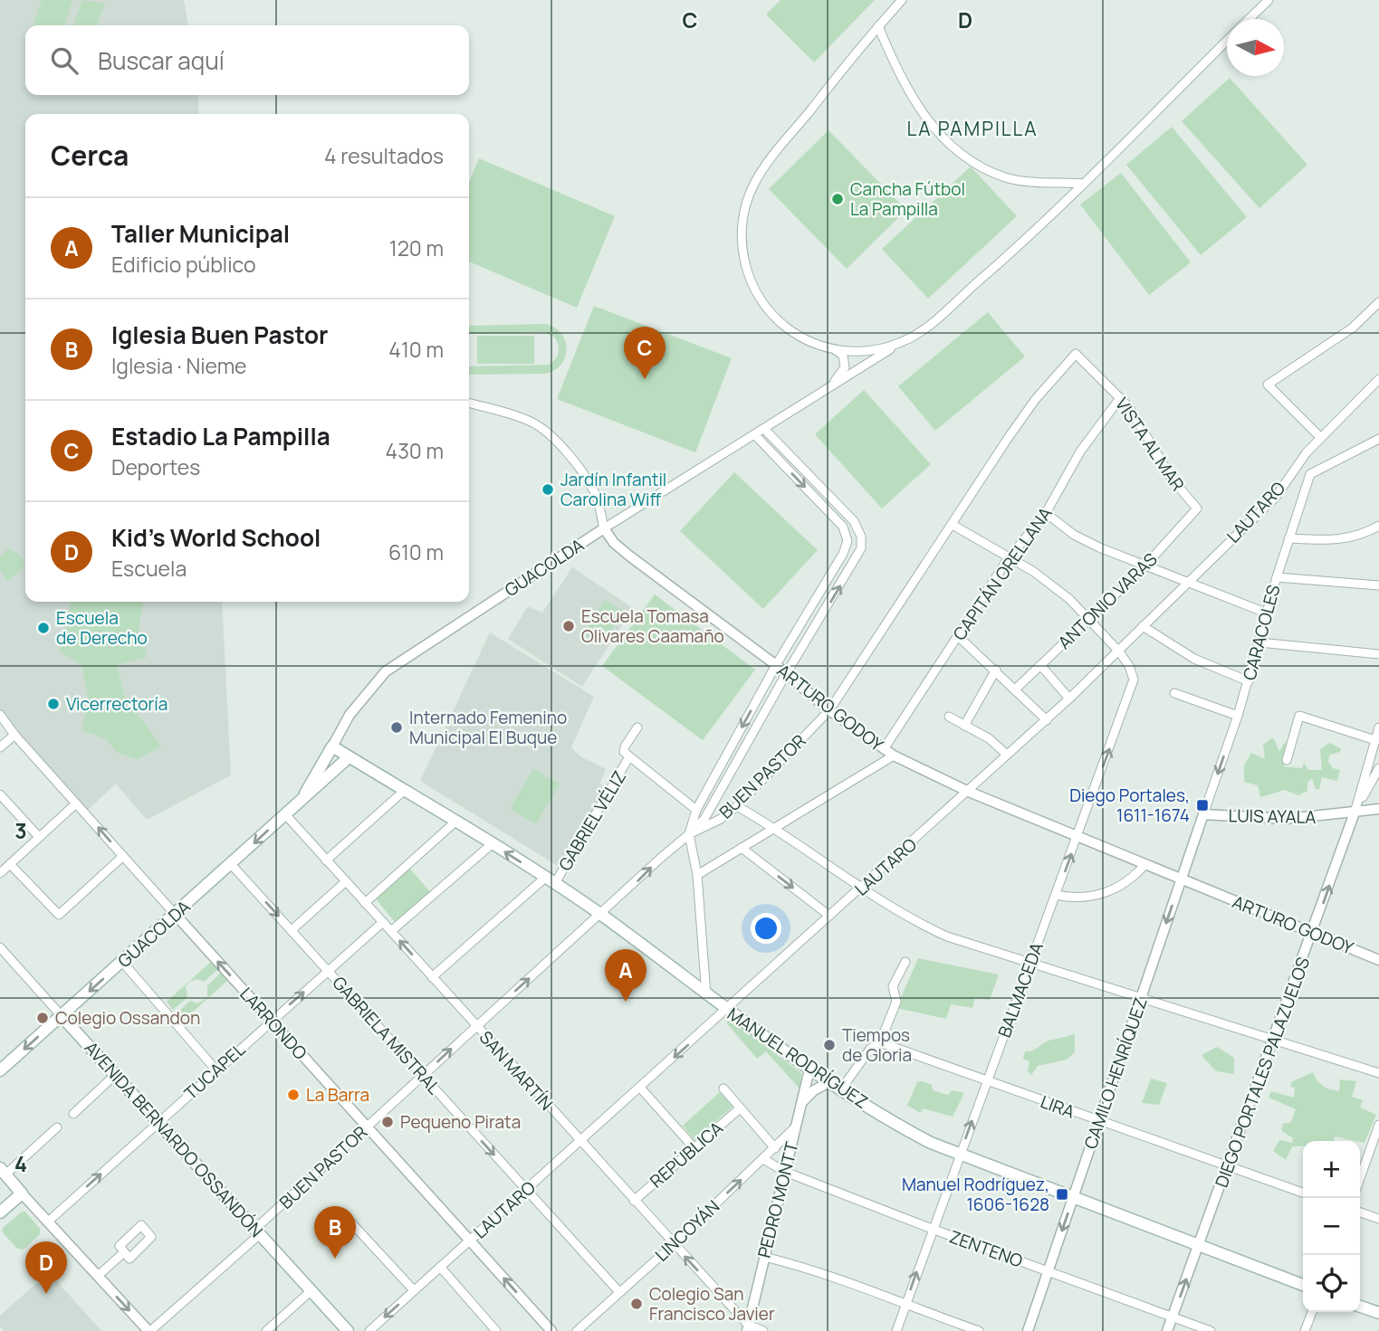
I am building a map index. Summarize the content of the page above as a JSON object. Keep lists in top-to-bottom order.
{
  "streets": {
    "main road": ["GUACOLDA", "MANUEL RODRÍGUEZ", "AVENIDA BERNARDO OSSANDÓN"],
    "street": [
      "VISTA AL MAR",
      "LAUTARO",
      "CAPITÁN ORELLANA",
      "ANTONIO VARAS",
      "CARACOLES",
      "ARTURO GODOY",
      "BUEN PASTOR",
      "LUIS AYALA",
      "GABRIEL VÉLIZ",
      "BALMACEDA",
      "LARRONDO",
      "GABRIELA MISTRAL",
      "SAN MARTÍN",
      "TUCAPEL",
      "DIEGO PORTALES PALAZUELOS",
      "CAMILO HENRÍQUEZ",
      "LIRA",
      "REPÚBLICA",
      "PEDRO MONTT",
      "LINCOYÁN",
      "ZENTENO"
    ]
  },
  "crossings": [
    ["VISTA AL MAR", "CAPITÁN ORELLANA"],
    ["VISTA AL MAR", "ANTONIO VARAS"],
    ["VISTA AL MAR", "BUEN PASTOR"],
    ["LAUTARO", "ARTURO GODOY"],
    ["LAUTARO", "BALMACEDA"],
    ["LAUTARO", "LARRONDO"],
    ["LAUTARO", "GABRIELA MISTRAL"],
    ["LAUTARO", "MANUEL RODRÍGUEZ"],
    ["LAUTARO", "SAN MARTÍN"],
    ["GUACOLDA", "ARTURO GODOY"],
    ["GUACOLDA", "LARRONDO"],
    ["GUACOLDA", "GABRIELA MISTRAL"],
    ["GUACOLDA", "MANUEL RODRÍGUEZ"],
    ["GUACOLDA", "SAN MARTÍN"],
    ["GUACOLDA", "AVENIDA BERNARDO OSSANDÓN"],
    ["CAPITÁN ORELLANA", "ARTURO GODOY"],
    ["CAPITÁN ORELLANA", "BALMACEDA"],
    ["ANTONIO VARAS", "BALMACEDA"],
    ["CARACOLES", "LUIS AYALA"],
    ["CARACOLES", "CAMILO HENRÍQUEZ"],
    ["ARTURO GODOY", "BUEN PASTOR"],
    ["ARTURO GODOY", "BALMACEDA"],
    ["ARTURO GODOY", "DIEGO PORTALES PALAZUELOS"],
    ["ARTURO GODOY", "CAMILO HENRÍQUEZ"],
    ["BUEN PASTOR", "BALMACEDA"],
    ["BUEN PASTOR", "LARRONDO"],
    ["BUEN PASTOR", "GABRIELA MISTRAL"],
    ["BUEN PASTOR", "MANUEL RODRÍGUEZ"],
    ["BUEN PASTOR", "SAN MARTÍN"],
    ["BUEN PASTOR", "AVENIDA BERNARDO OSSANDÓN"],
    ["LUIS AYALA", "DIEGO PORTALES PALAZUELOS"],
    ["LUIS AYALA", "CAMILO HENRÍQUEZ"],
    ["GABRIEL VÉLIZ", "MANUEL RODRÍGUEZ"],
    ["GABRIEL VÉLIZ", "SAN MARTÍN"],
    ["BALMACEDA", "MANUEL RODRÍGUEZ"],
    ["BALMACEDA", "LIRA"],
    ["BALMACEDA", "ZENTENO"],
    ["LARRONDO", "TUCAPEL"],
    ["GABRIELA MISTRAL", "TUCAPEL"],
    ["GABRIELA MISTRAL", "LINCOYÁN"],
    ["MANUEL RODRÍGUEZ", "DIEGO PORTALES PALAZUELOS"],
    ["MANUEL RODRÍGUEZ", "CAMILO HENRÍQUEZ"],
    ["MANUEL RODRÍGUEZ", "PEDRO MONTT"],
    ["SAN MARTÍN", "TUCAPEL"],
    ["SAN MARTÍN", "REPÚBLICA"],
    ["SAN MARTÍN", "PEDRO MONTT"],
    ["SAN MARTÍN", "LINCOYÁN"],
    ["TUCAPEL", "AVENIDA BERNARDO OSSANDÓN"],
    ["DIEGO PORTALES PALAZUELOS", "LIRA"],
    ["DIEGO PORTALES PALAZUELOS", "ZENTENO"],
    ["CAMILO HENRÍQUEZ", "LIRA"],
    ["CAMILO HENRÍQUEZ", "ZENTENO"],
    ["PEDRO MONTT", "LINCOYÁN"],
    ["PEDRO MONTT", "ZENTENO"],
    ["LINCOYÁN", "ZENTENO"]
  ],
  "one_way": [
    "CARACOLES",
    "BALMACEDA",
    "GABRIELA MISTRAL",
    "CAMILO HENRÍQUEZ",
    "LINCOYÁN"
  ],
  "districts": ["LA PAMPILLA"],
  "places": {
    "other": [
      "Cancha Fútbol La Pampilla",
      "Jardín Infantil Carolina Wiff",
      "Escuela Tomasa Olivares Caamaño",
      "Escuela de Derecho",
      "Vicerrectoría",
      "Internado Femenino Municipal El Buque",
      "Colegio Ossandon",
      "Tiempos de Gloria",
      "La Barra",
      "Pequeno Pirata",
      "Colegio San Francisco Javier"
    ],
    "transit": ["Diego Portales, 1611-1674", "Manuel Rodríguez, 1606-1628"]
  },
  "north": "right",
  "page": {
    "search": "Buscar aquí",
    "heading": ["Cerca", "4 resultados"],
    "list": [
      {
        "mark": "A",
        "name": "Taller Municipal",
        "note": "Edificio público",
        "value": "120 m"
      },
      {
        "mark": "B",
        "name": "Iglesia Buen Pastor",
        "note": "Iglesia · Nieme",
        "value": "410 m"
      },
      {
        "mark": "C",
        "name": "Estadio La Pampilla",
        "note": "Deportes",
        "value": "430 m"
      },
      {
        "mark": "D",
        "name": "Kid's World School",
        "note": "Escuela",
        "value": "610 m"
      }
    ],
    "pins": [
      "C",
      "A",
      "B",
      "D"
    ],
    "map_buttons": ["+", "−"]
  },
  "grid": {
    "columns": ["C", "D"],
    "rows": ["3", "4"]
  }
}
